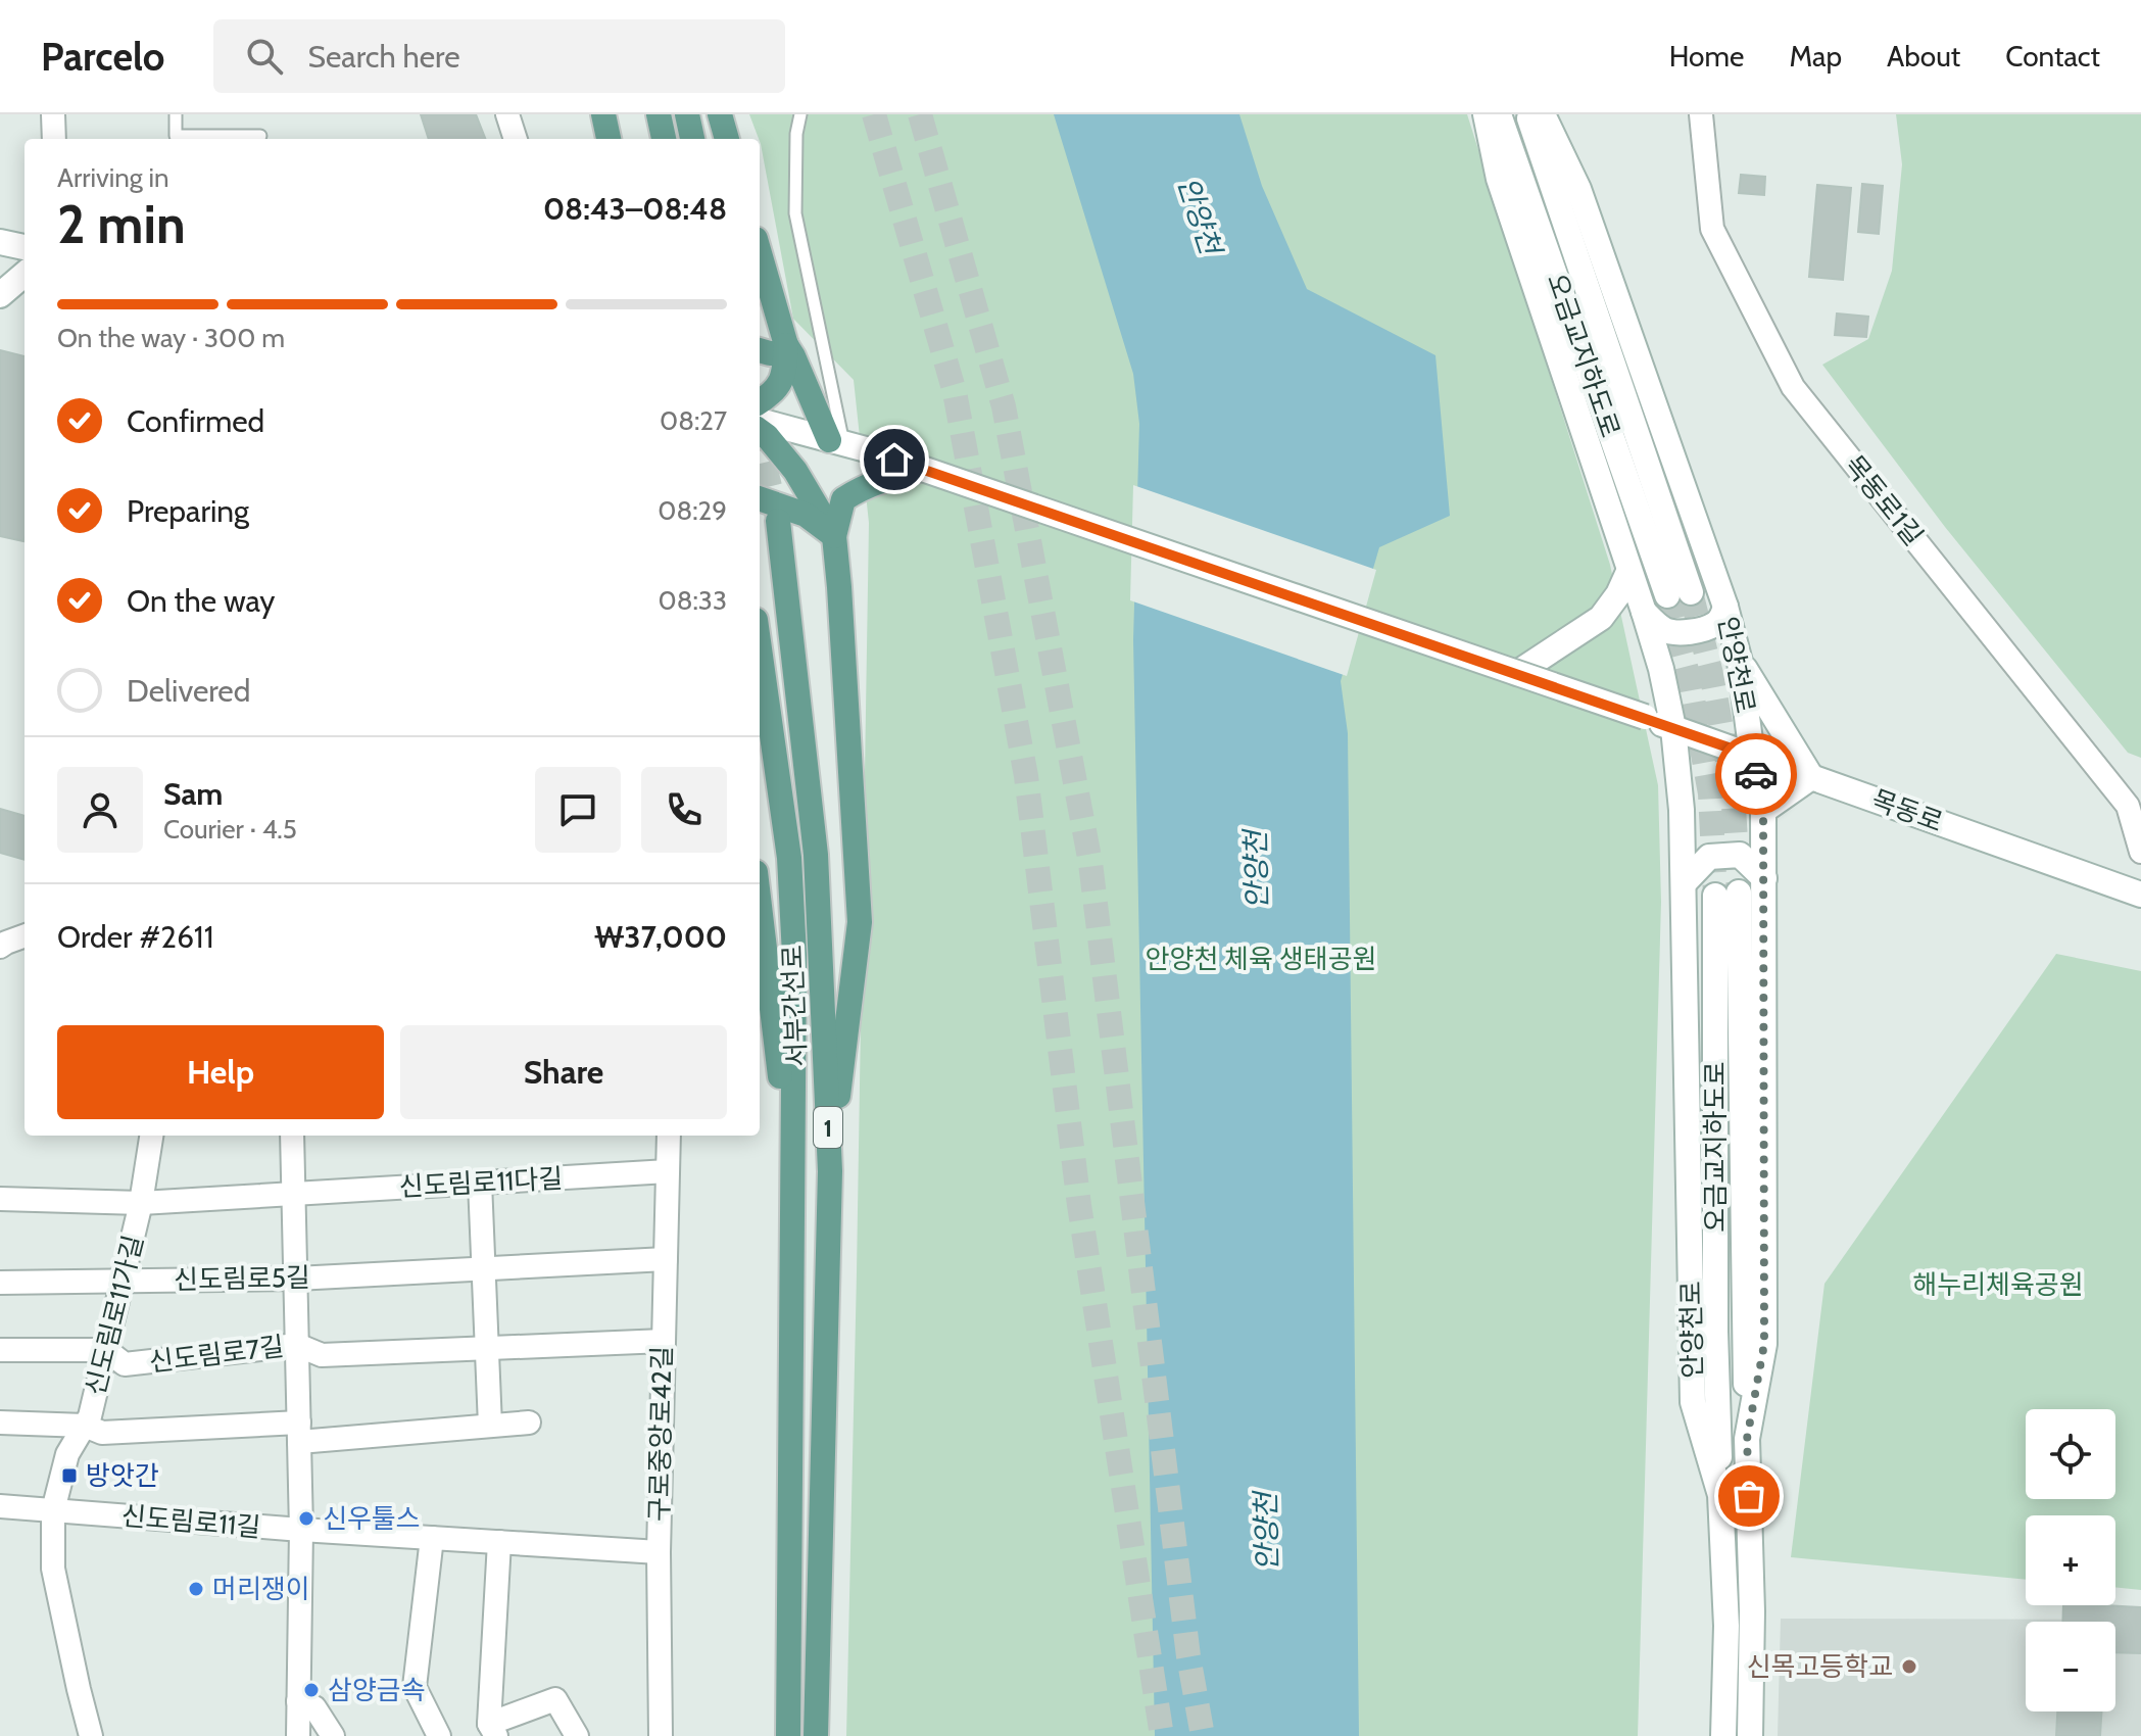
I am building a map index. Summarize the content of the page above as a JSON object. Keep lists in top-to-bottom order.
{
  "streets": {
    "main road": [
      "오금교지하도로",
      "안양천로",
      "목동로",
      "서부간선로",
      "1"
    ],
    "street": [
      "목동로1길",
      "신도림로11다길",
      "신도림로5길",
      "신도림로11가길",
      "신도림로7길",
      "구로중앙로42길",
      "신도림로11길"
    ]
  },
  "crossings": [
    ["오금교지하도로", "안양천로"],
    ["안양천로", "목동로"],
    ["신도림로11다길", "신도림로11가길"],
    ["신도림로11다길", "구로중앙로42길"],
    ["신도림로5길", "신도림로11가길"],
    ["신도림로5길", "구로중앙로42길"],
    ["신도림로11가길", "신도림로7길"],
    ["신도림로11가길", "신도림로11길"],
    ["신도림로7길", "구로중앙로42길"],
    ["구로중앙로42길", "신도림로11길"]
  ],
  "water": ["안양천"],
  "parks": ["안양천 체육 생태공원", "해누리체육공원"],
  "places": {
    "transit": ["방앗간"],
    "other": [
      "신우툴스",
      "머리쟁이",
      "신목고등학교",
      "삼양금속"
    ]
  },
  "page": {
    "header": "Parcelo",
    "search": "Search here",
    "nav": [
      "Home",
      "Map",
      "About",
      "Contact"
    ],
    "heading": ["2 min", "Arriving in", "08:43–08:48"],
    "panel": [
      "Sam",
      "Courier · 4.5",
      "Order #2611",
      "₩37,000"
    ],
    "bar": "On the way · 300 m",
    "list": [
      ["Confirmed", "08:27"],
      ["Preparing", "08:29"],
      ["On the way", "08:33"],
      "Delivered"
    ],
    "buttons": ["Help", "Share"],
    "map_buttons": ["+", "−"]
  }
}
